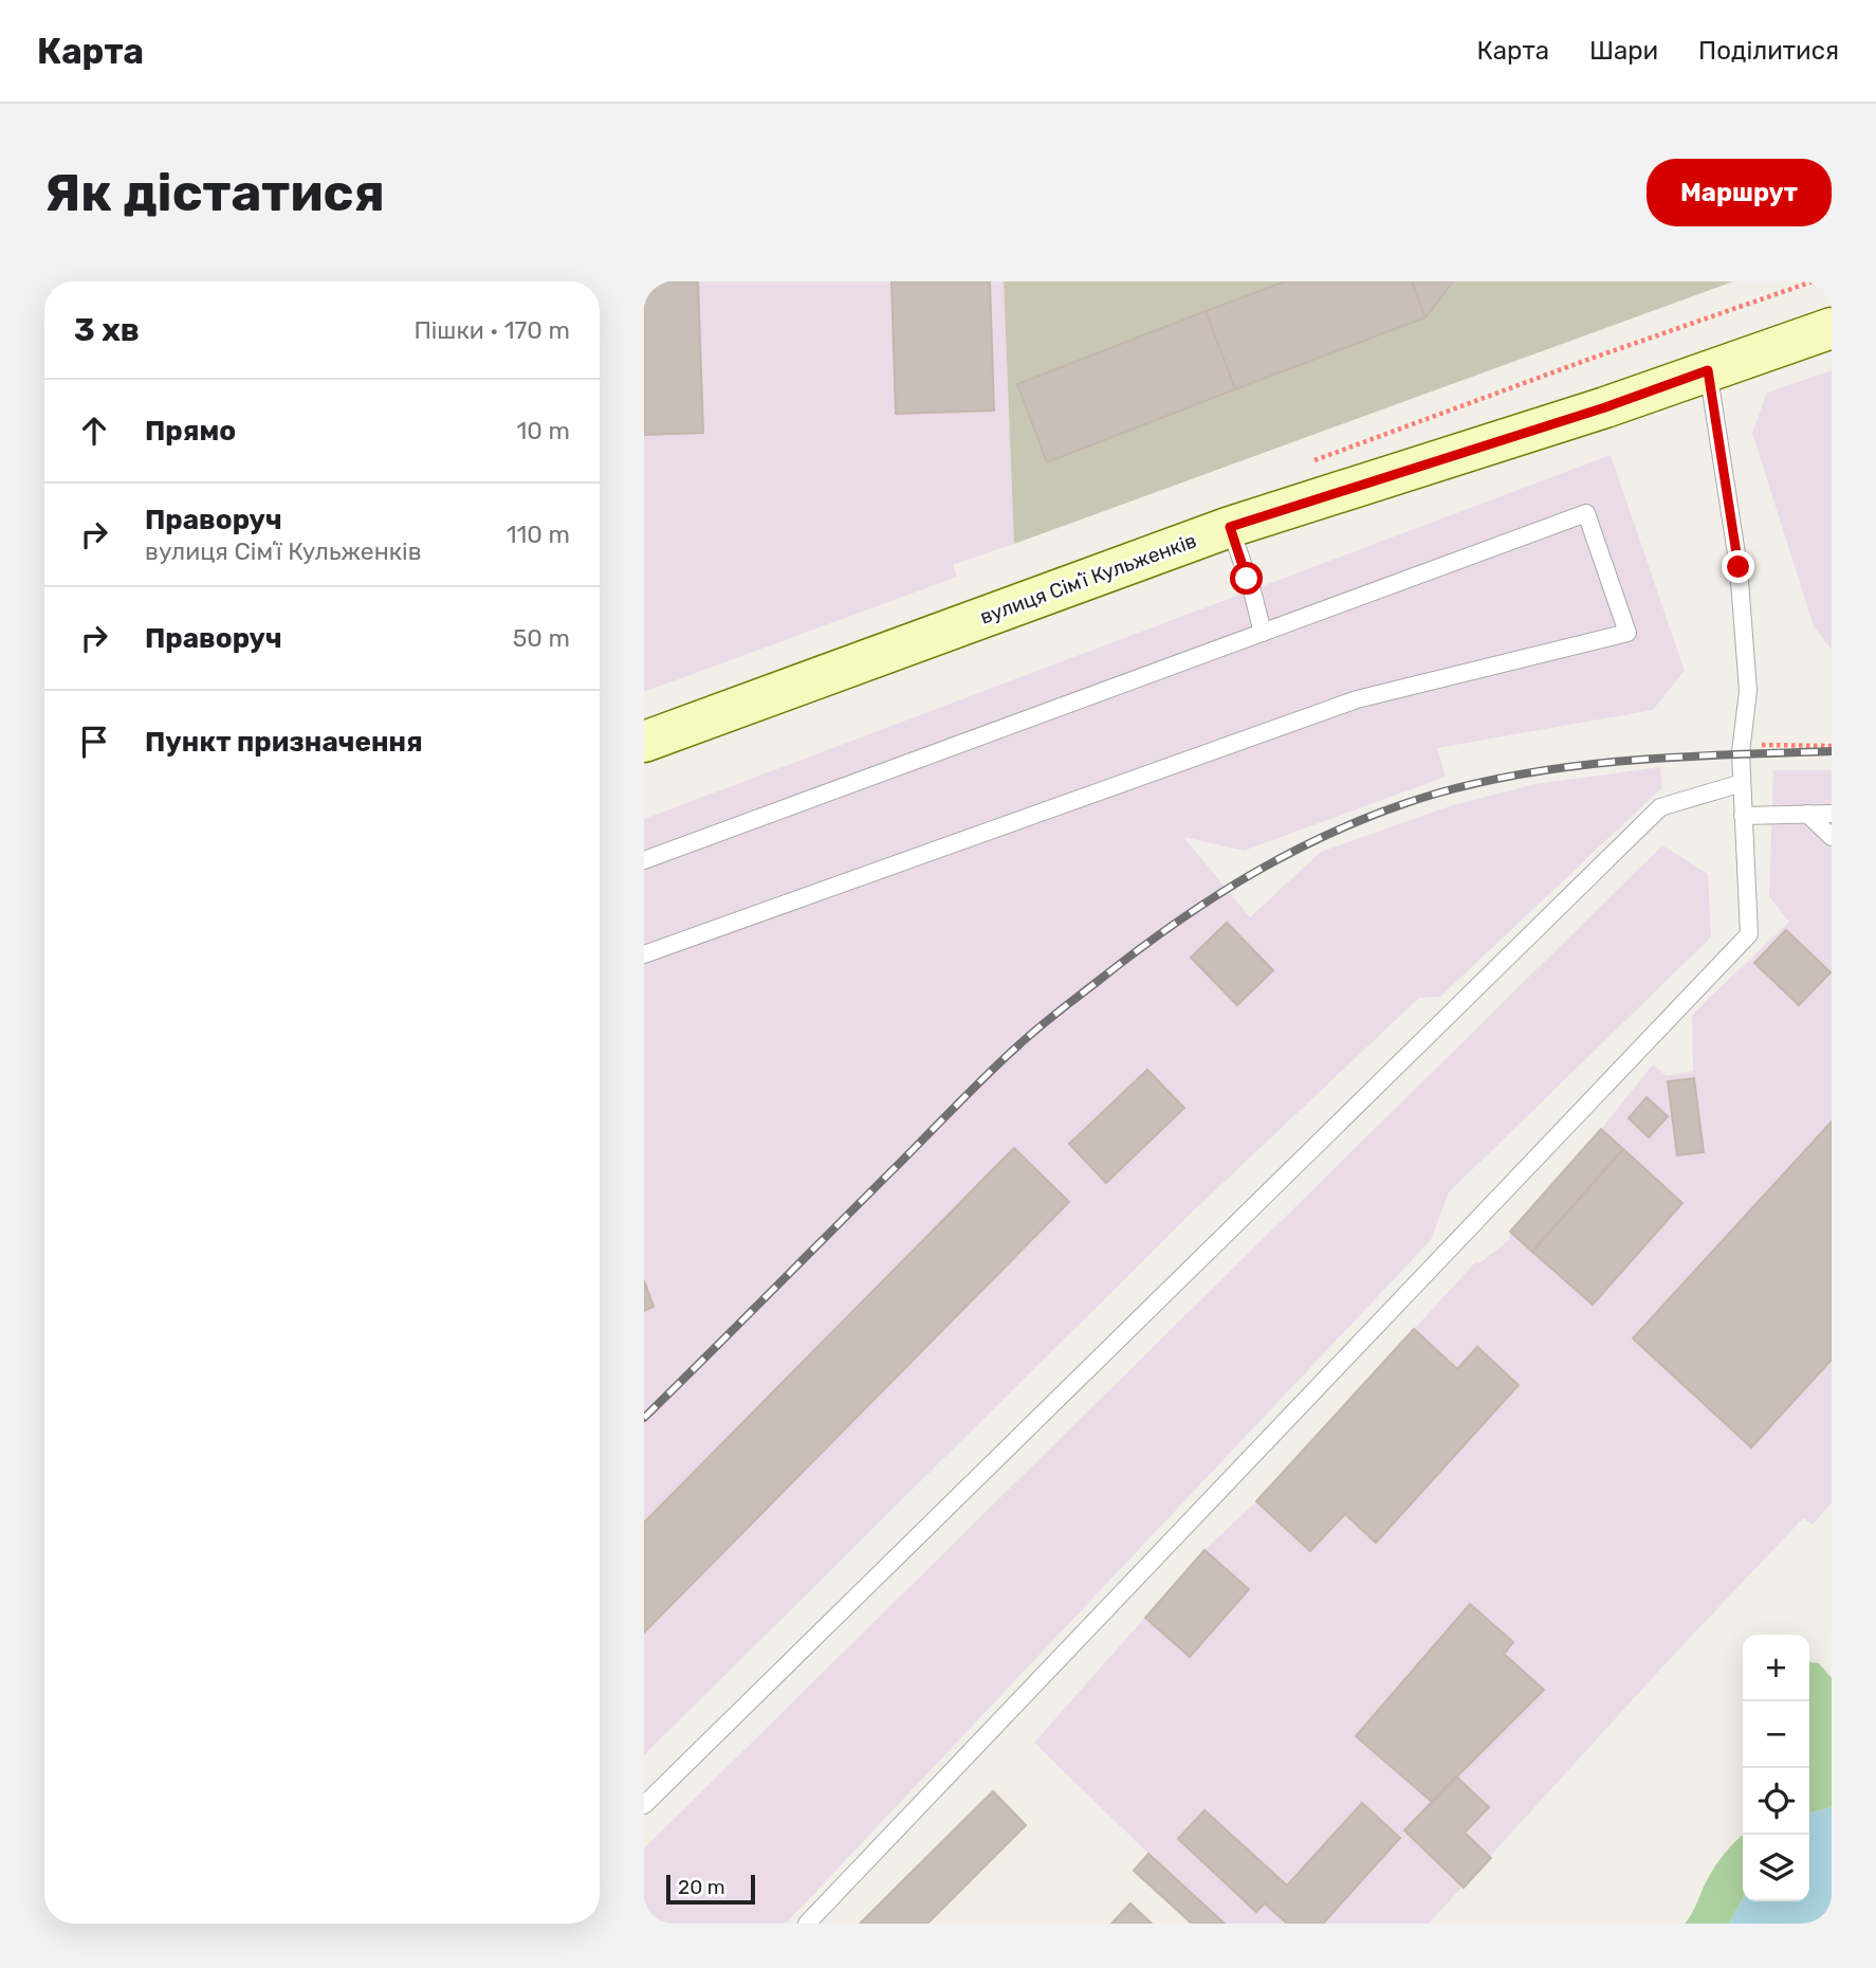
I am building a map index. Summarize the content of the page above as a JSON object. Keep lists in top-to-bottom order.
{
  "streets": {
    "main road": ["вулиця Сімʼї Кульженків"]
  },
  "scale_bar": "20 m",
  "page": {
    "header": "Карта",
    "nav": ["Карта", "Шари", "Поділитися"],
    "buttons": "Маршрут",
    "title": "Як дістатися",
    "heading": ["3 хв", "Пішки · 170 m"],
    "list": [
      ["Прямо", "10 m"],
      ["Праворуч", "вулиця Сімʼї Кульженків", "110 m"],
      ["Праворуч", "50 m"],
      "Пункт призначення"
    ],
    "map_buttons": ["+", "−"],
    "scale": "20 m"
  }
}
